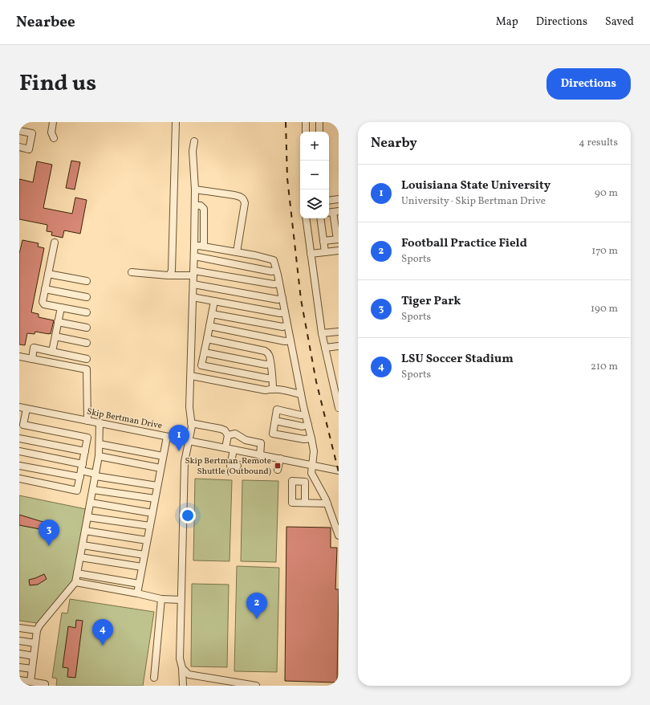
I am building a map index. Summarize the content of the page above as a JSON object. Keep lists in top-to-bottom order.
{
  "streets": {
    "street": ["Skip Bertman Drive"]
  },
  "places": {
    "transit": ["Skip Bertman-Remote Shuttle (Outbound)"]
  },
  "page": {
    "header": "Nearbee",
    "nav": ["Map", "Directions", "Saved"],
    "title": "Find us",
    "buttons": "Directions",
    "heading": ["Nearby", "4 results"],
    "map_buttons": ["+", "−"],
    "list": [
      {
        "mark": "1",
        "name": "Louisiana State University",
        "note": "University · Skip Bertman Drive",
        "value": "90 m"
      },
      {
        "mark": "2",
        "name": "Football Practice Field",
        "note": "Sports",
        "value": "170 m"
      },
      {
        "mark": "3",
        "name": "Tiger Park",
        "note": "Sports",
        "value": "190 m"
      },
      {
        "mark": "4",
        "name": "LSU Soccer Stadium",
        "note": "Sports",
        "value": "210 m"
      }
    ],
    "pins": [
      "1",
      "3",
      "2",
      "4"
    ]
  }
}
